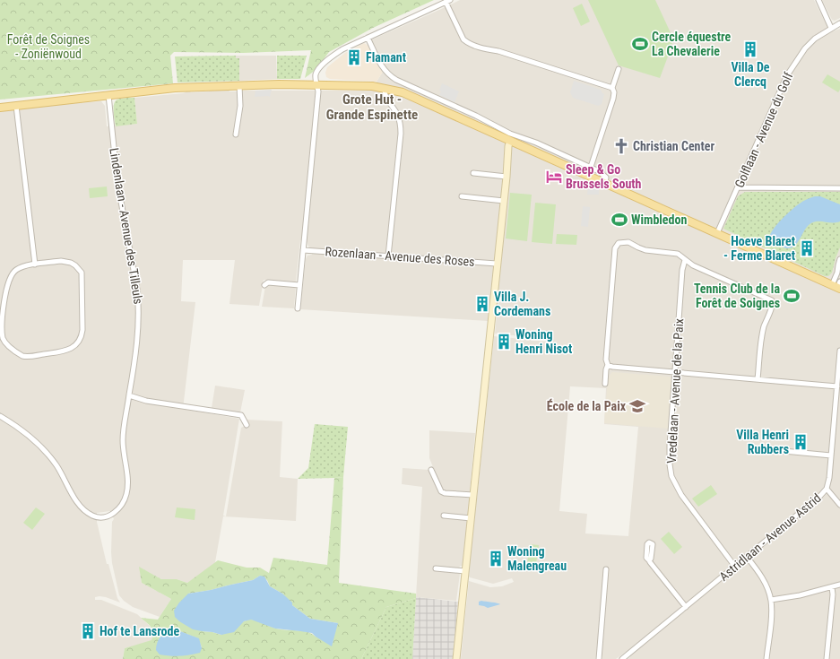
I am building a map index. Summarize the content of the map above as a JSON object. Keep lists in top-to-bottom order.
{
  "streets": {
    "street": [
      "Golflaan - Avenue du Golf",
      "Lindenlaan - Avenue des Tilleuls",
      "Rozenlaan - Avenue des Roses",
      "Vredelaan - Avenue de la Paix",
      "Astridlaan - Avenue Astrid"
    ]
  },
  "crossings": [
    ["Vredelaan - Avenue de la Paix", "Astridlaan - Avenue Astrid"]
  ],
  "districts": ["Grote Hut - Grande Espinette"],
  "parks": ["Forêt de Soignes - Zoniënwoud"],
  "places": {
    "sports": ["Cercle équestre La Chevalerie", "Wimbledon", "Tennis Club de la Forêt de Soignes"],
    "building": [
      "Villa De Clercq",
      "Flamant",
      "Hoeve Blaret - Ferme Blaret",
      "Villa J. Cordemans",
      "Woning Henri Nisot",
      "Villa Henri Rubbers",
      "Woning Malengreau",
      "Hof te Lansrode"
    ],
    "church": ["Christian Center"],
    "hotel": ["Sleep & Go Brussels South"],
    "school or university": ["École de la Paix"]
  }
}
